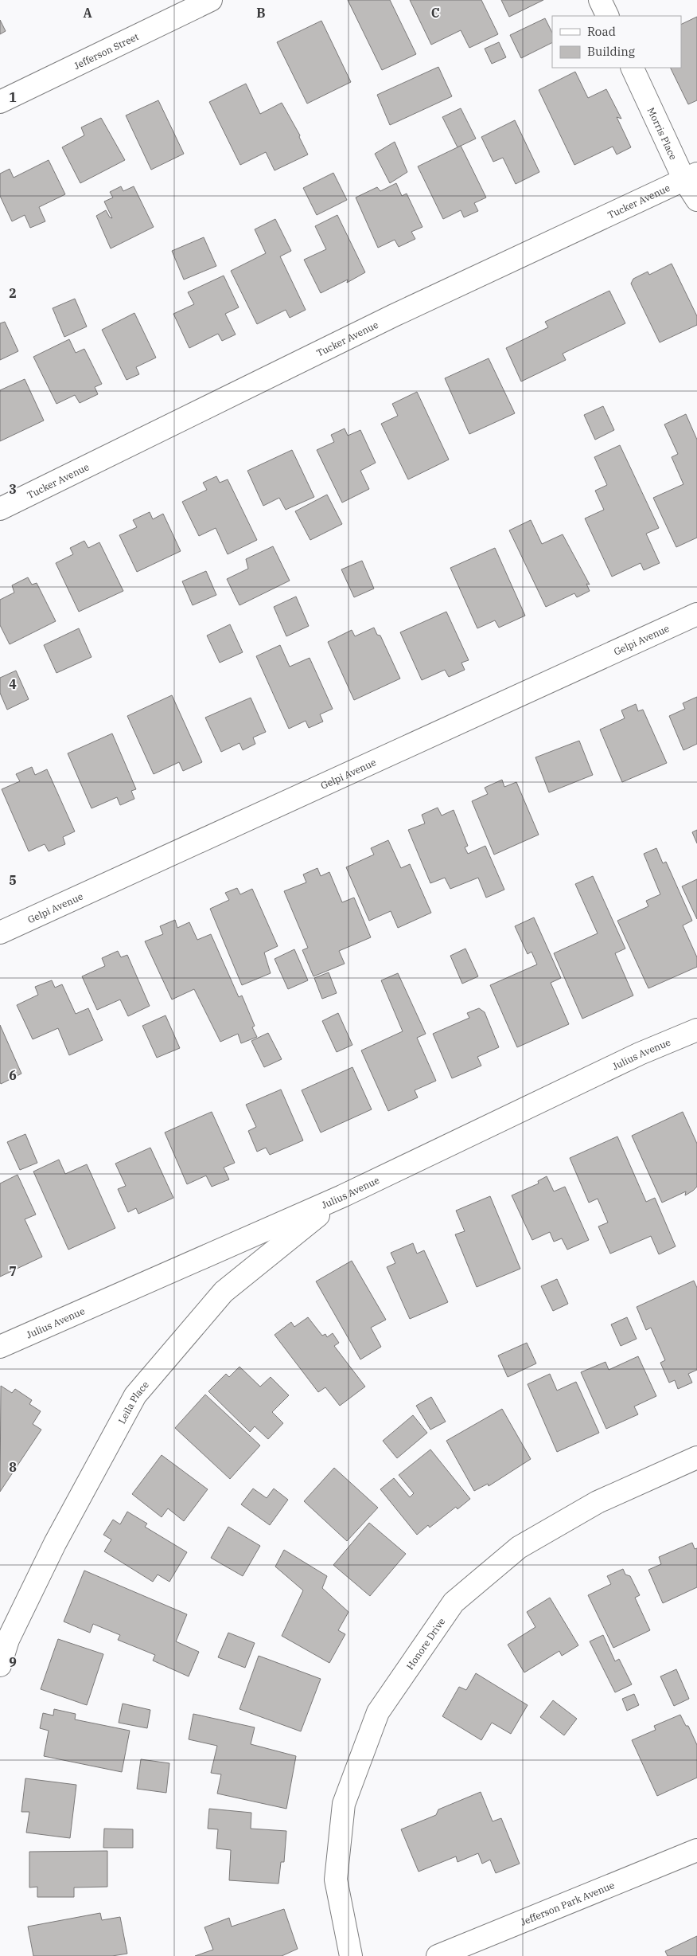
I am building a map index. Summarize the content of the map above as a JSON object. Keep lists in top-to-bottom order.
{
  "streets": {
    "street": [
      "Jefferson Street",
      "Morris Place",
      "Tucker Avenue",
      "Gelpi Avenue",
      "Julius Avenue",
      "Leila Place",
      "Honore Drive",
      "Jefferson Park Avenue"
    ]
  },
  "crossings": [
    ["Morris Place", "Tucker Avenue"],
    ["Julius Avenue", "Leila Place"]
  ],
  "legend": ["Road", "Building"],
  "grid": {
    "columns": ["A", "B", "C"],
    "rows": [
      "1",
      "2",
      "3",
      "4",
      "5",
      "6",
      "7",
      "8",
      "9"
    ]
  }
}
